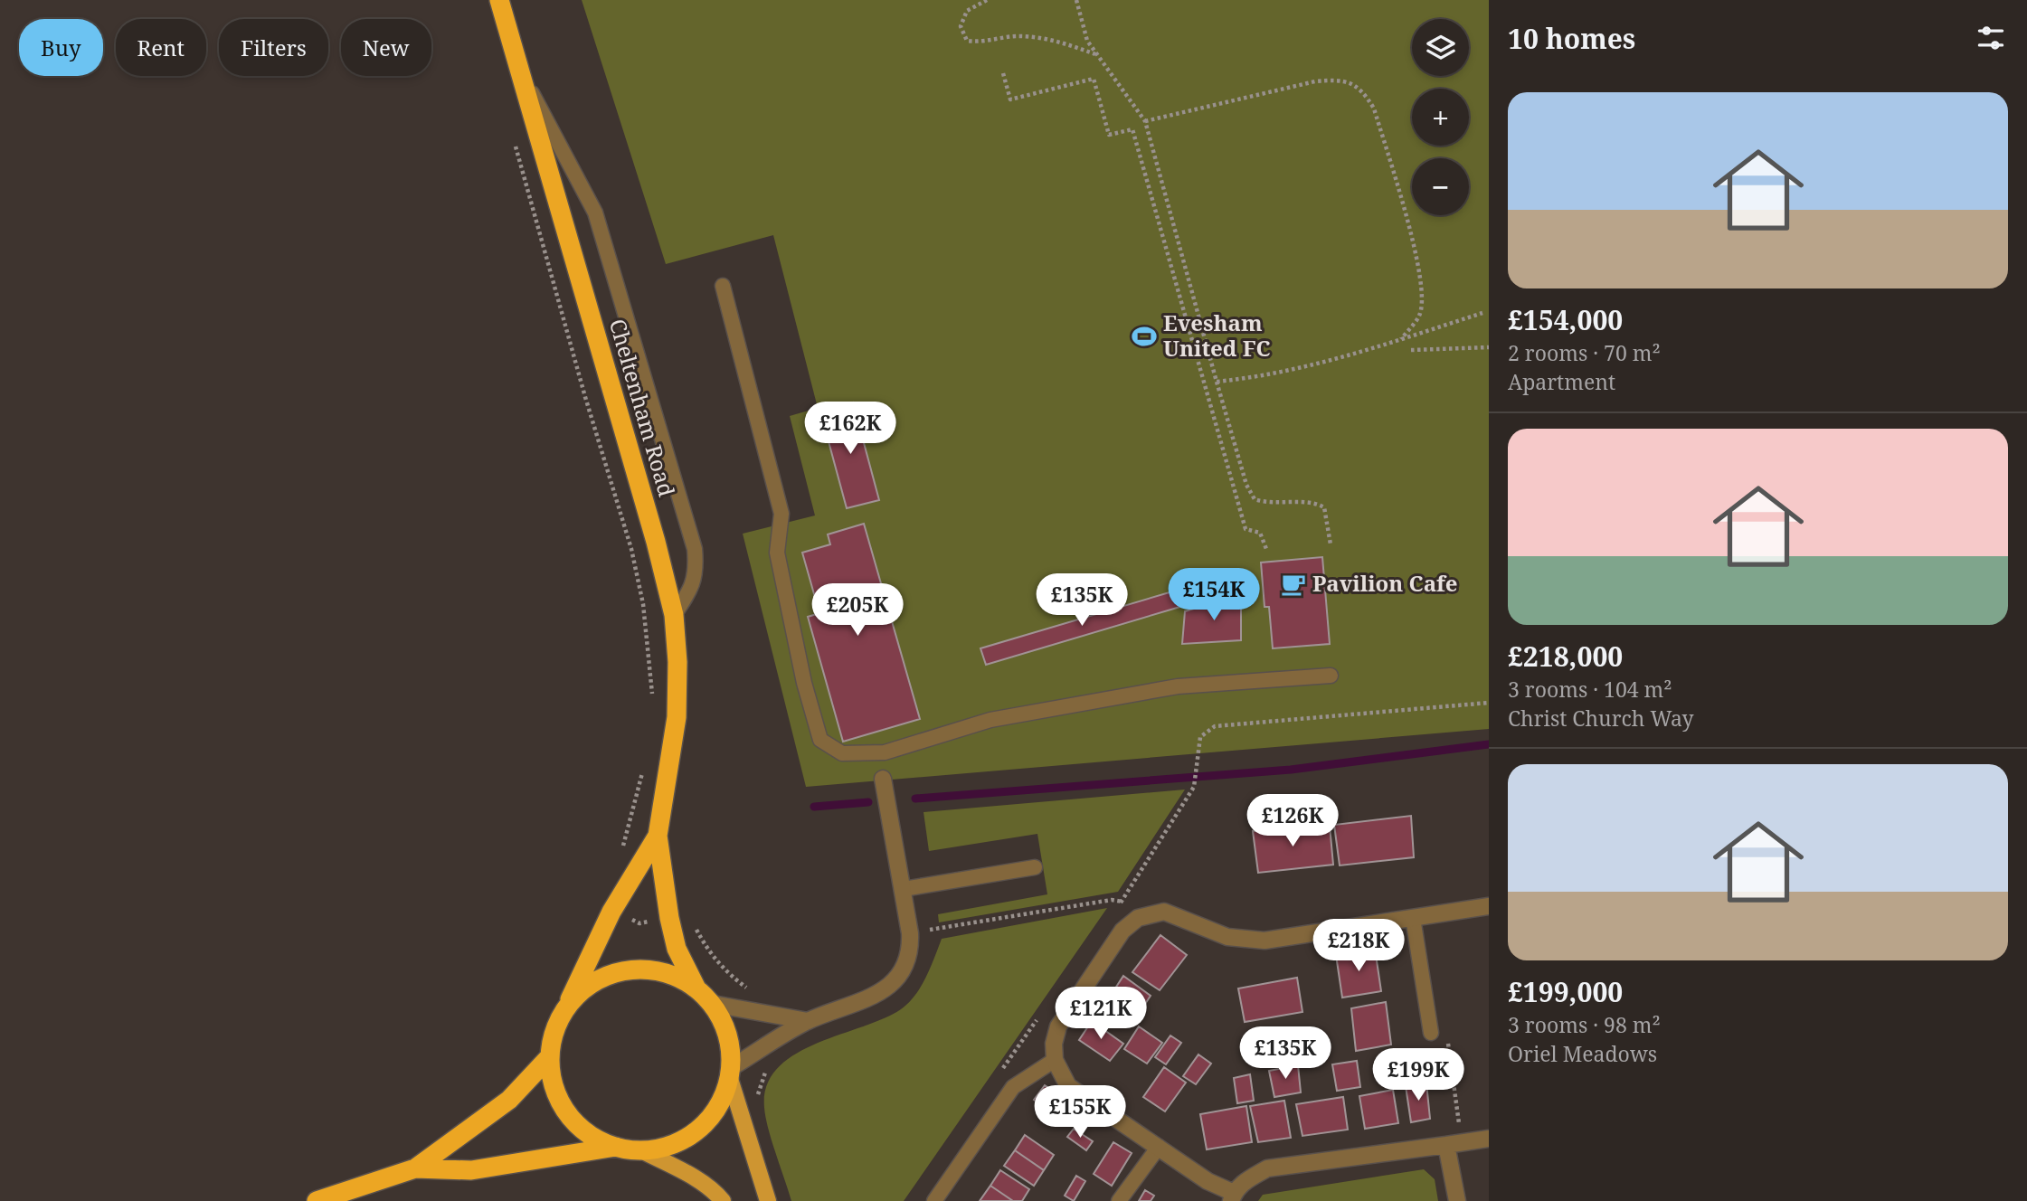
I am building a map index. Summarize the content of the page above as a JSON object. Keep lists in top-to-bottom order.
{
  "streets": {
    "highway": ["Cheltenham Road"]
  },
  "places": {
    "sports": ["Evesham United FC"],
    "cafe": ["Pavilion Cafe"]
  },
  "page": {
    "heading": "10 homes",
    "map_buttons": ["+", "−"],
    "chip": [
      "Buy",
      "Rent",
      "Filters",
      "New"
    ],
    "list": [
      {
        "name": "£154,000",
        "note": "2 rooms · 70 m² · Apartment"
      },
      {
        "name": "£218,000",
        "note": "3 rooms · 104 m² · Christ Church Way"
      },
      {
        "name": "£199,000",
        "note": "3 rooms · 98 m² · Oriel Meadows"
      }
    ],
    "price": [
      "£162K",
      "£154K",
      "£135K",
      "£205K",
      "£126K",
      "£218K",
      "£121K",
      "£135K",
      "£199K",
      "£155K"
    ]
  }
}
